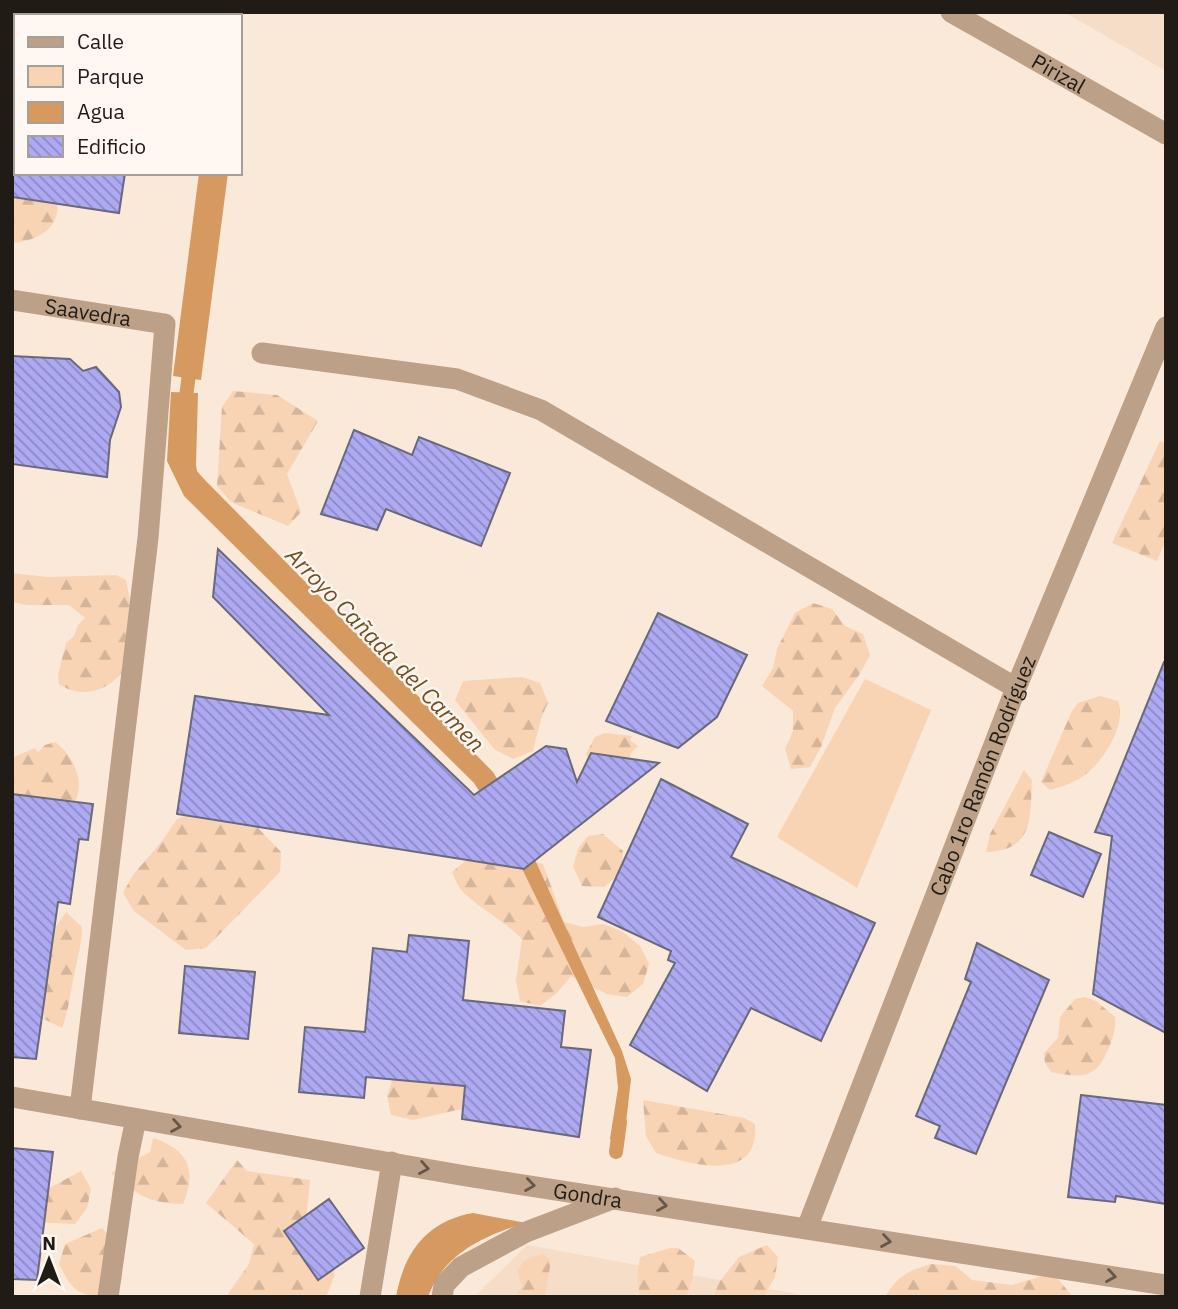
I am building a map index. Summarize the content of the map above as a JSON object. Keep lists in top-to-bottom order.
{
  "streets": {
    "street": [
      "Pirizal",
      "Saavedra",
      "Cabo 1ro Ramón Rodríguez",
      "Gondra"
    ]
  },
  "crossings": [
    ["Saavedra", "Gondra"],
    ["Cabo 1ro Ramón Rodríguez", "Gondra"]
  ],
  "one_way": ["Gondra"],
  "water": ["Arroyo Cañada del Carmen"],
  "legend": [
    "Calle",
    "Parque",
    "Agua",
    "Edificio"
  ],
  "north": "top"
}
